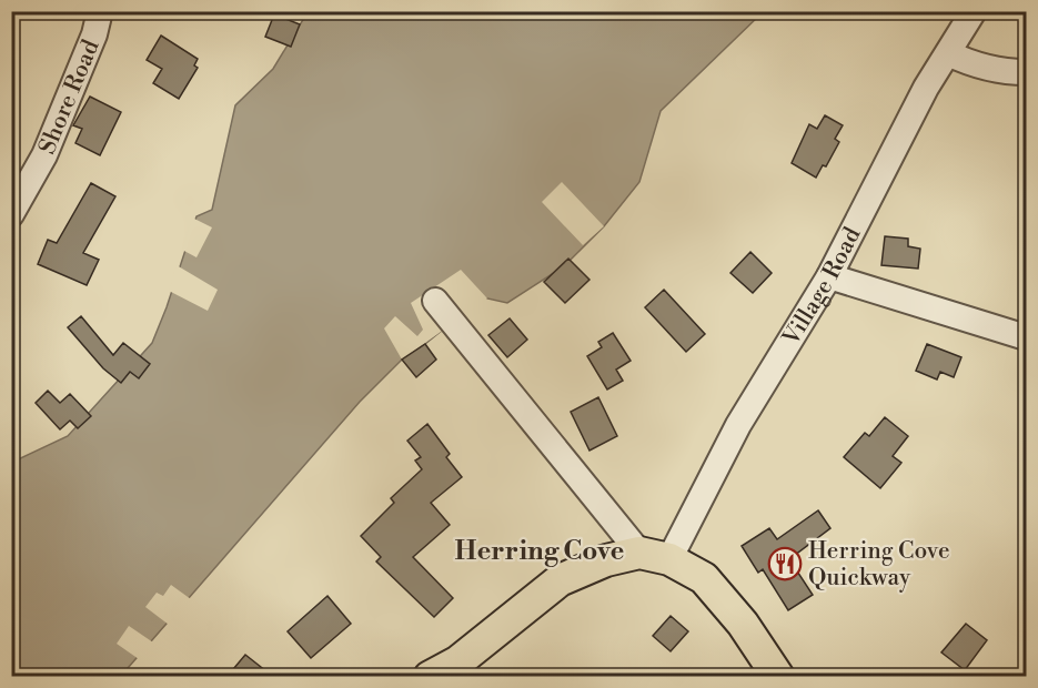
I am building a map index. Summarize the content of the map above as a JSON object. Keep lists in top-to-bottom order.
{
  "streets": {
    "street": ["Shore Road", "Village Road"]
  },
  "districts": ["Herring Cove"],
  "places": {
    "restaurant": ["Herring Cove Quickway"]
  }
}
